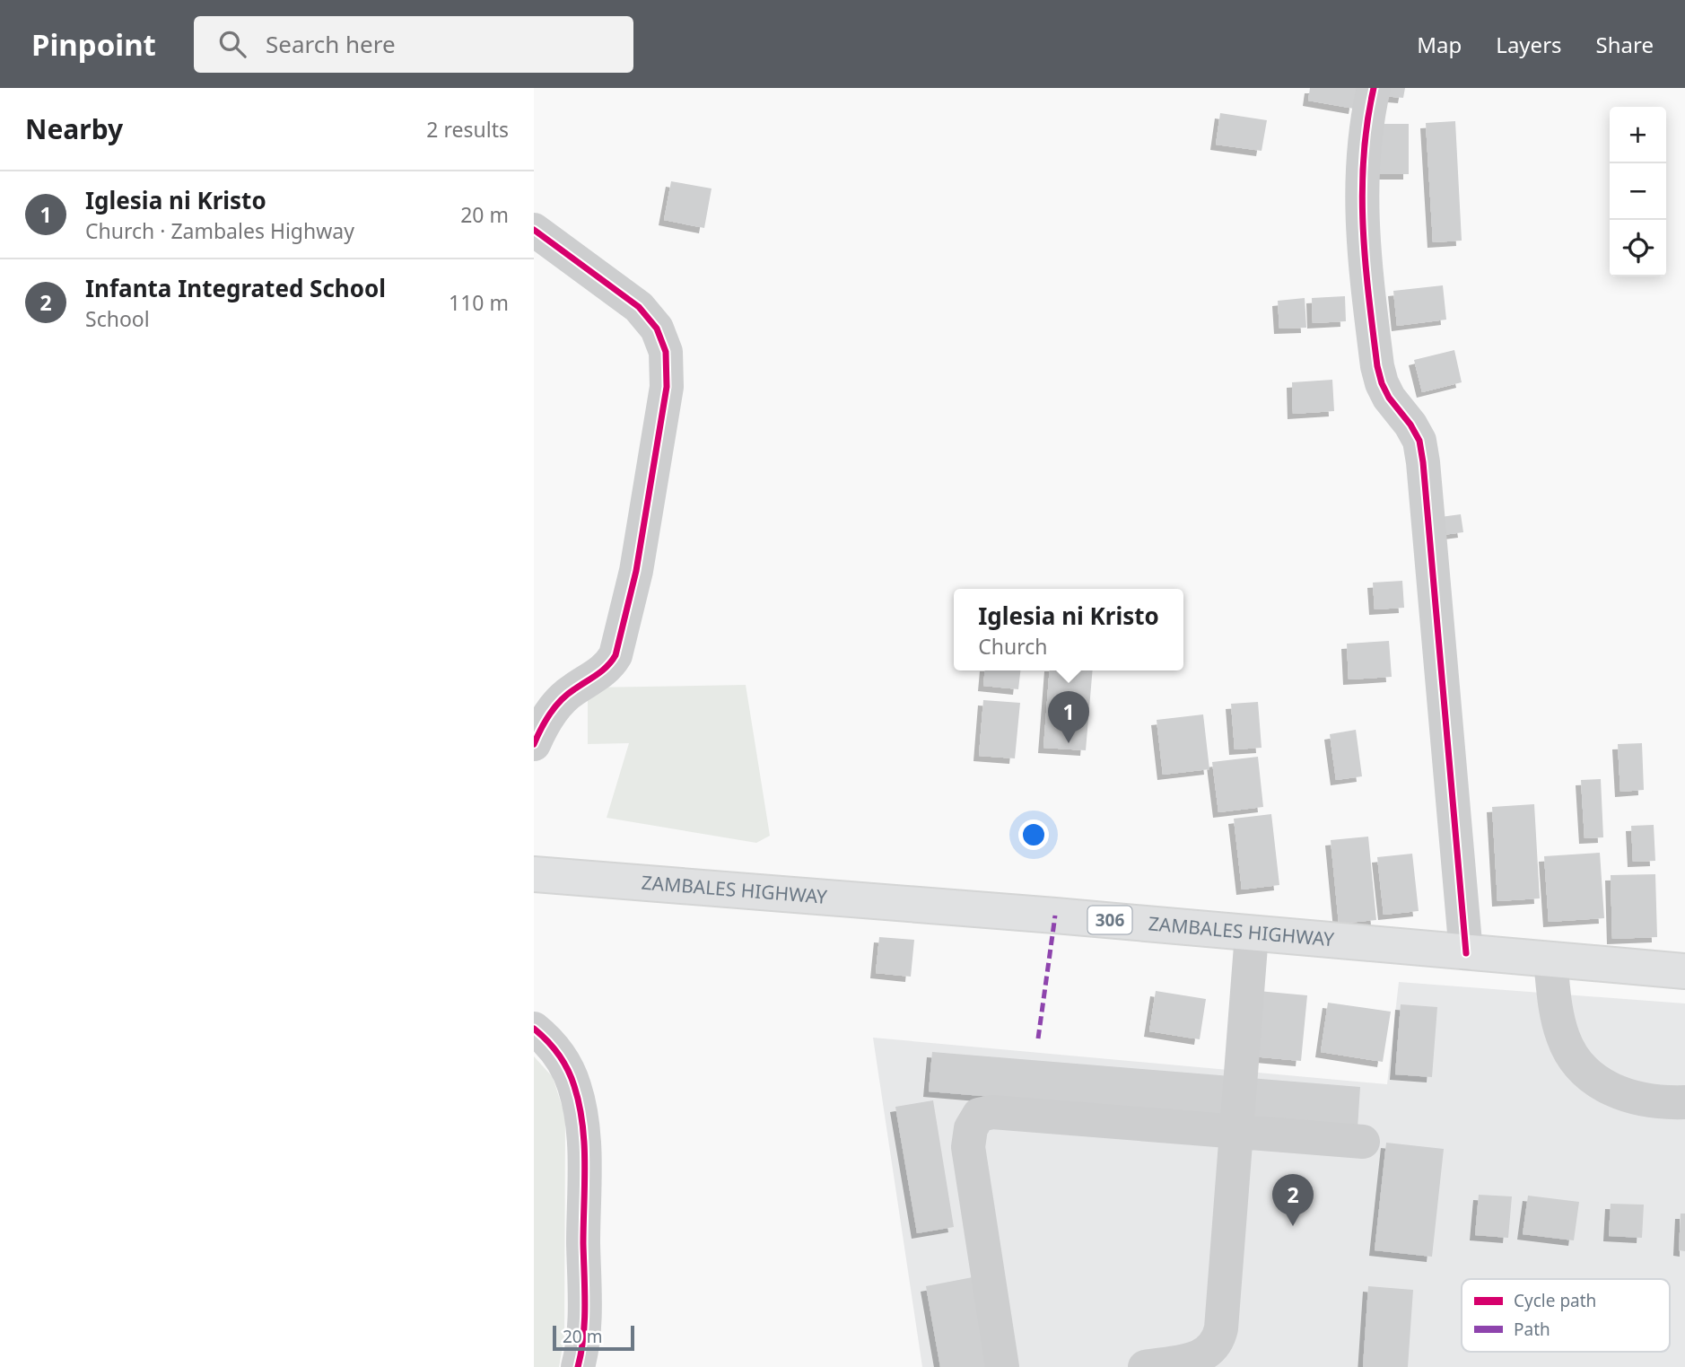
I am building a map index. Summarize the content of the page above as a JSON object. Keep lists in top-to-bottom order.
{
  "streets": {
    "main road": ["ZAMBALES HIGHWAY", "306"]
  },
  "legend": ["Cycle path", "Path"],
  "scale_bar": "20 m",
  "page": {
    "header": "Pinpoint",
    "search": "Search here",
    "nav": ["Map", "Layers", "Share"],
    "heading": ["Nearby", "2 results"],
    "map_buttons": ["+", "−"],
    "list": [
      {
        "mark": "1",
        "name": "Iglesia ni Kristo",
        "note": "Church · Zambales Highway",
        "value": "20 m"
      },
      {
        "mark": "2",
        "name": "Infanta Integrated School",
        "note": "School",
        "value": "110 m"
      }
    ],
    "popup": ["Iglesia ni Kristo", "Church"],
    "pins": ["1", "2"],
    "scale": "20 m"
  }
}
